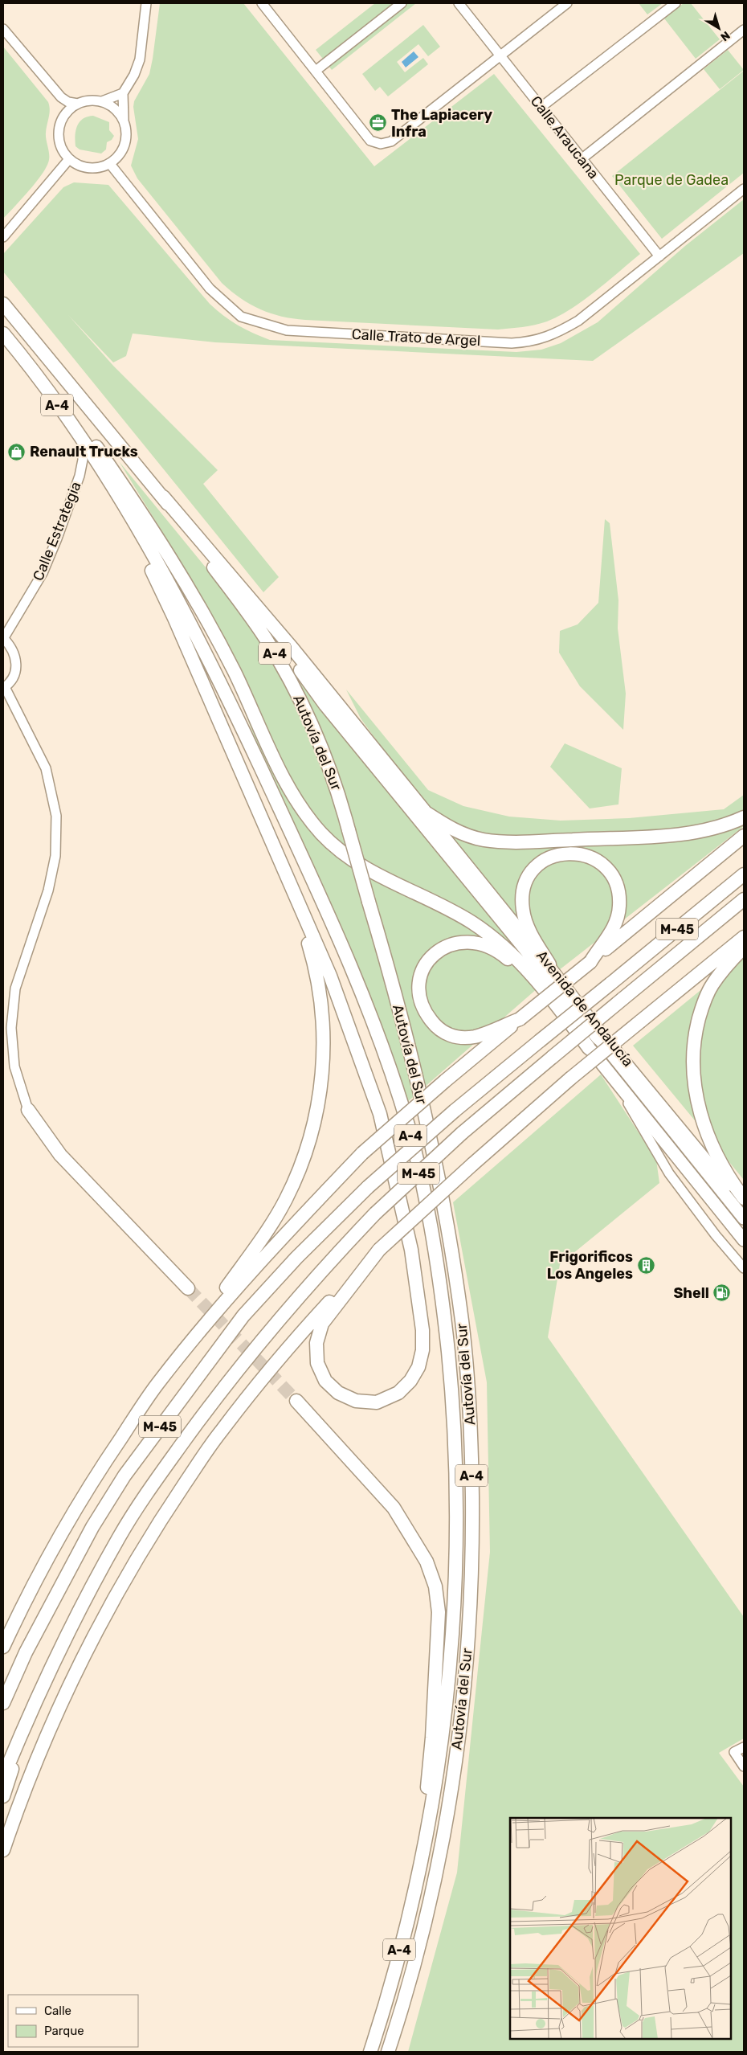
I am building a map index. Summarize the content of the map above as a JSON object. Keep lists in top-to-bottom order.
{
  "streets": {
    "highway": ["A-4", "Autovía del Sur", "M-45"],
    "main road": ["Avenida de Andalucía"],
    "street": ["Calle Araucana", "Calle Trato de Argel", "Calle Estrategia"]
  },
  "crossings": [
    ["Calle Araucana", "Calle Trato de Argel"],
    ["Calle Estrategia", "Autovía del Sur"]
  ],
  "parks": ["Parque de Gadea"],
  "places": {
    "office": ["The Lapiacery Infra"],
    "shop": ["Renault Trucks"],
    "building": ["Frigorificos Los Angeles"],
    "fuel station": ["Shell"]
  },
  "legend": ["Calle", "Parque"],
  "north": "bottom right"
}
